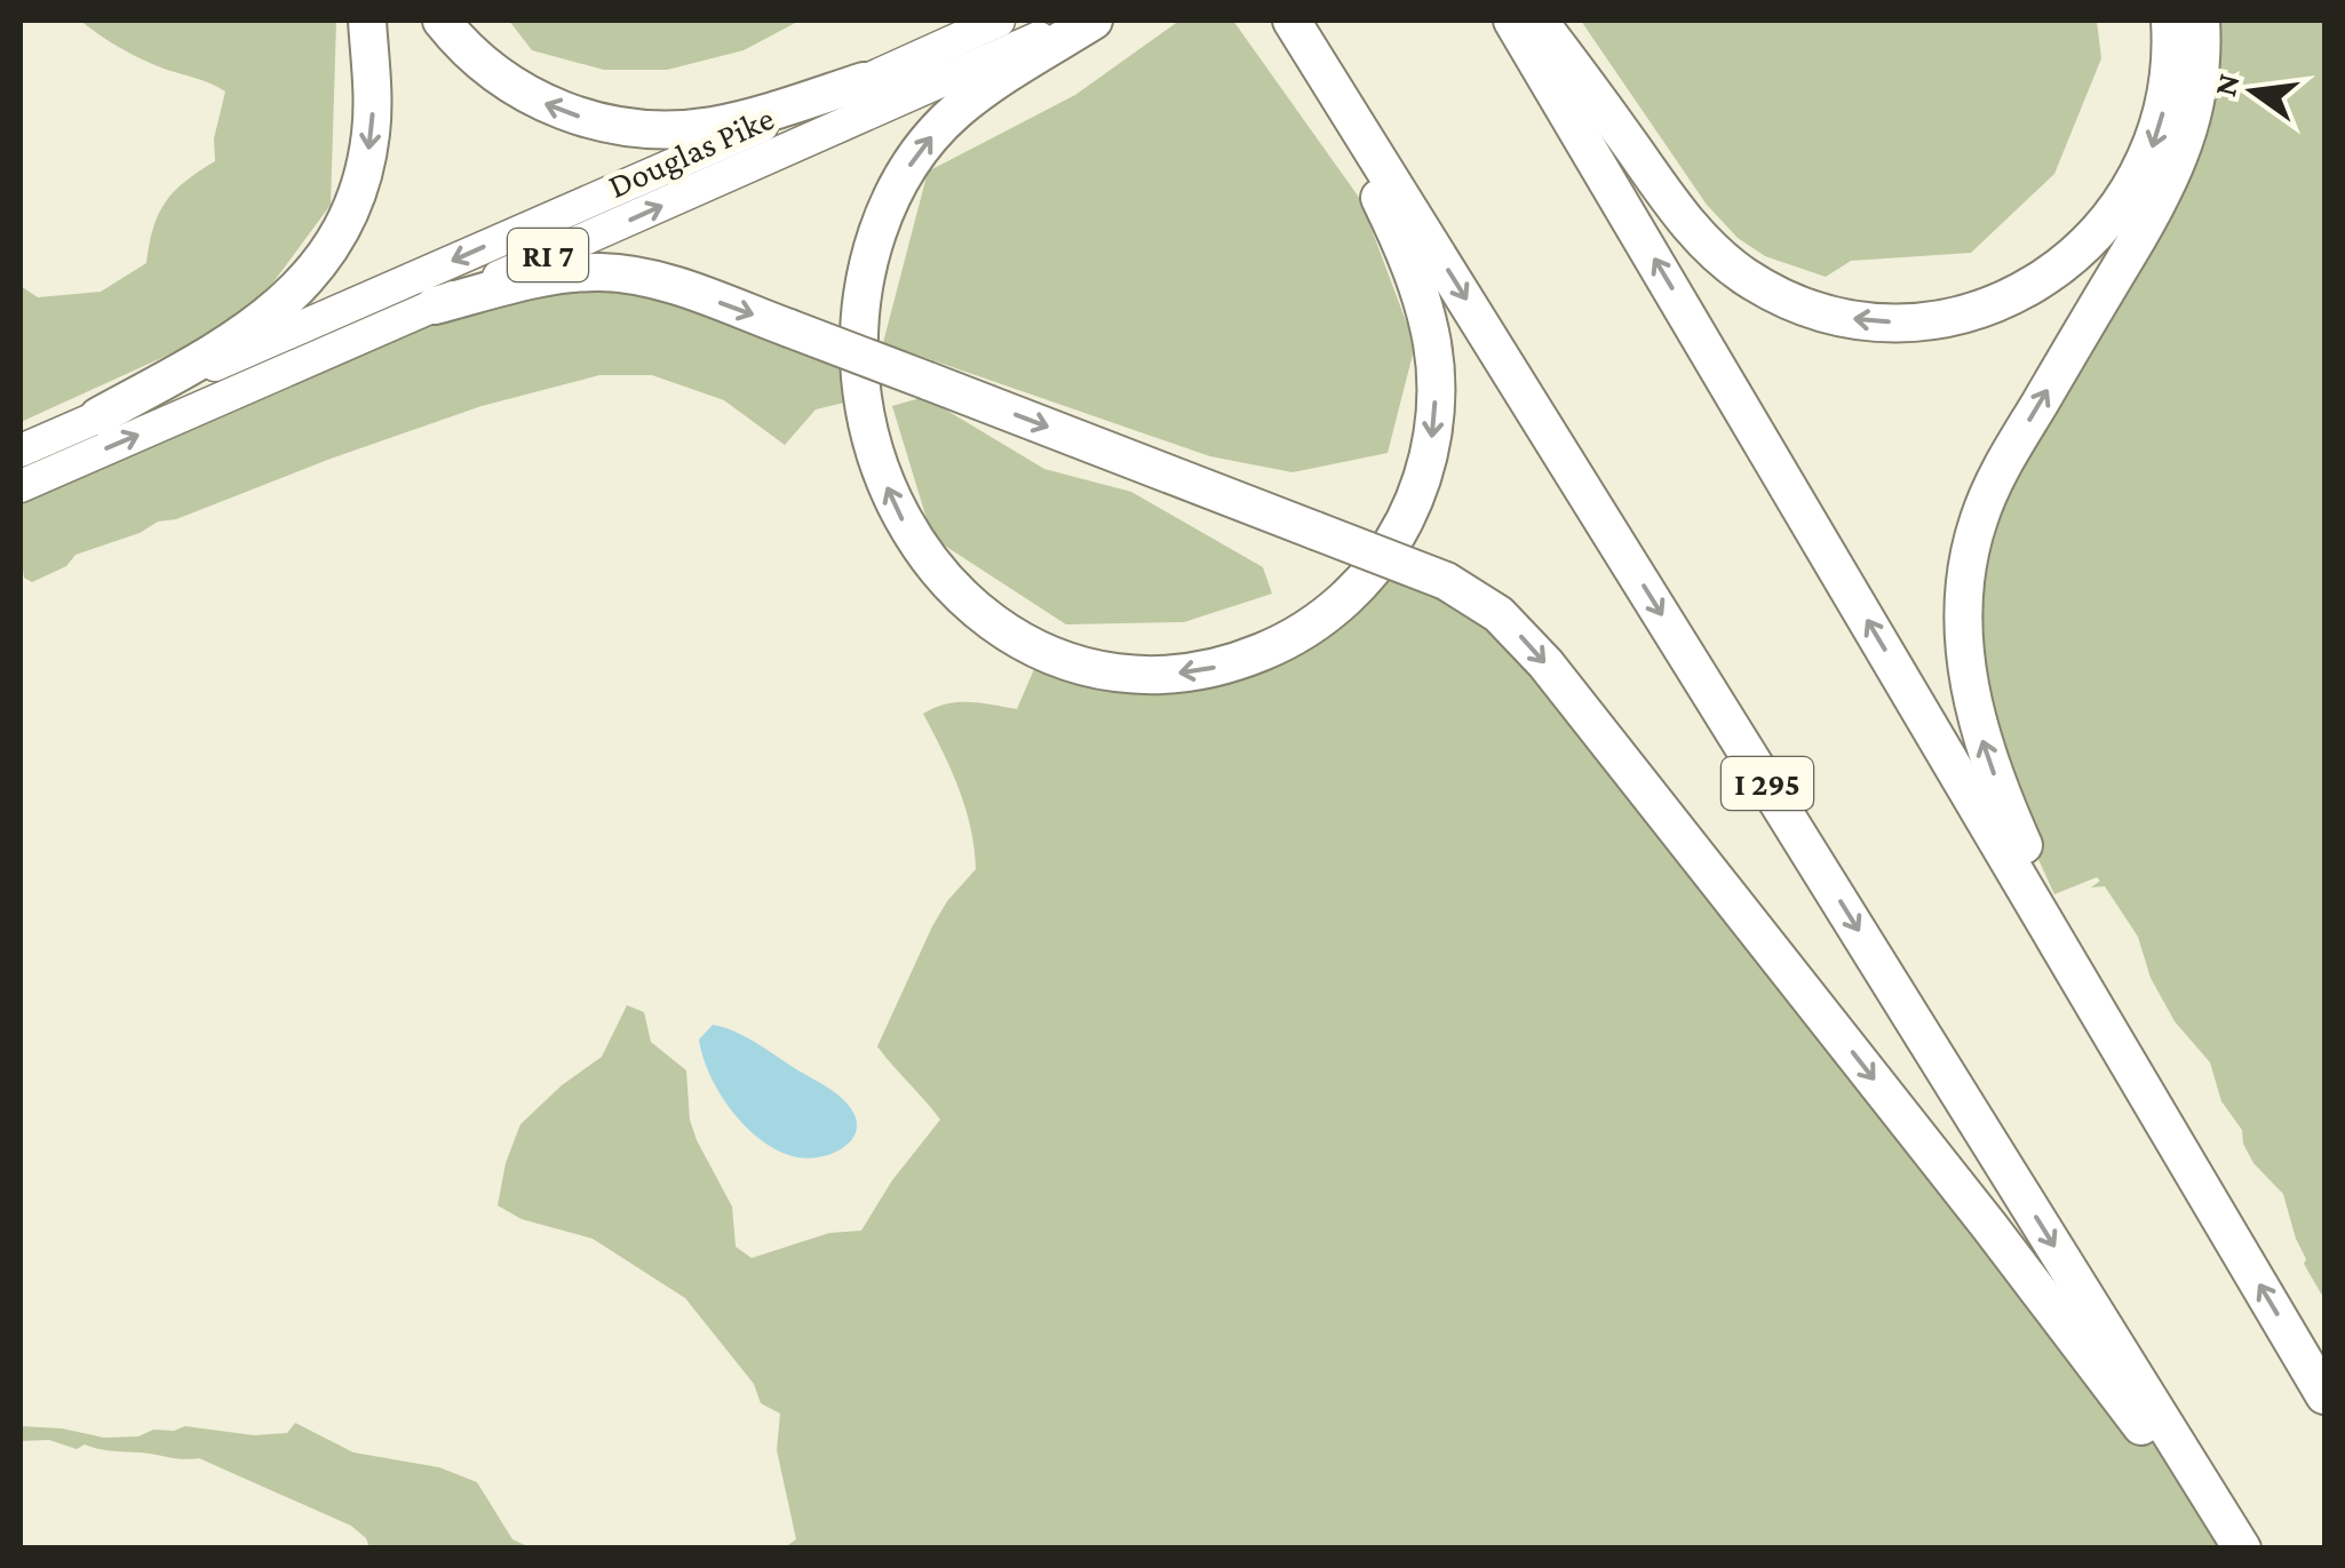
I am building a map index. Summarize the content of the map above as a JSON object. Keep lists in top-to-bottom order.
{
  "streets": {
    "highway": ["I 295"],
    "main road": ["Douglas Pike", "RI 7"]
  },
  "north": "left"
}
